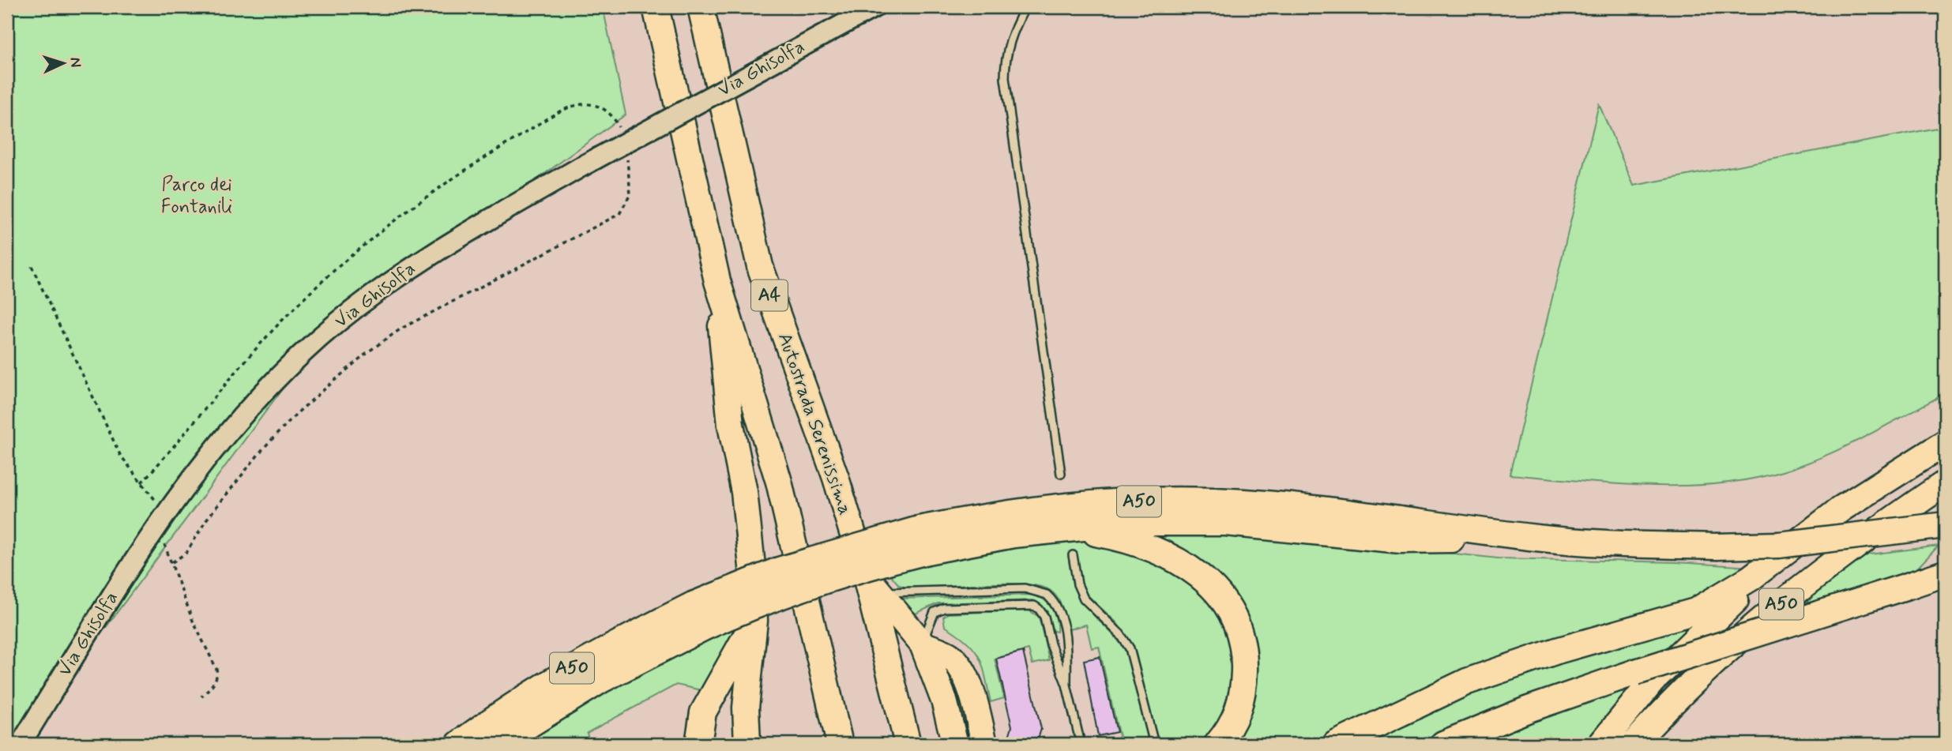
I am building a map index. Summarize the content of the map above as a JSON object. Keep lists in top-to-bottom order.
{
  "streets": {
    "highway": ["A4", "Autostrada Serenissima", "A50"],
    "street": ["Via Ghisolfa"]
  },
  "parks": ["Parco dei Fontanili"],
  "north": "right"
}
